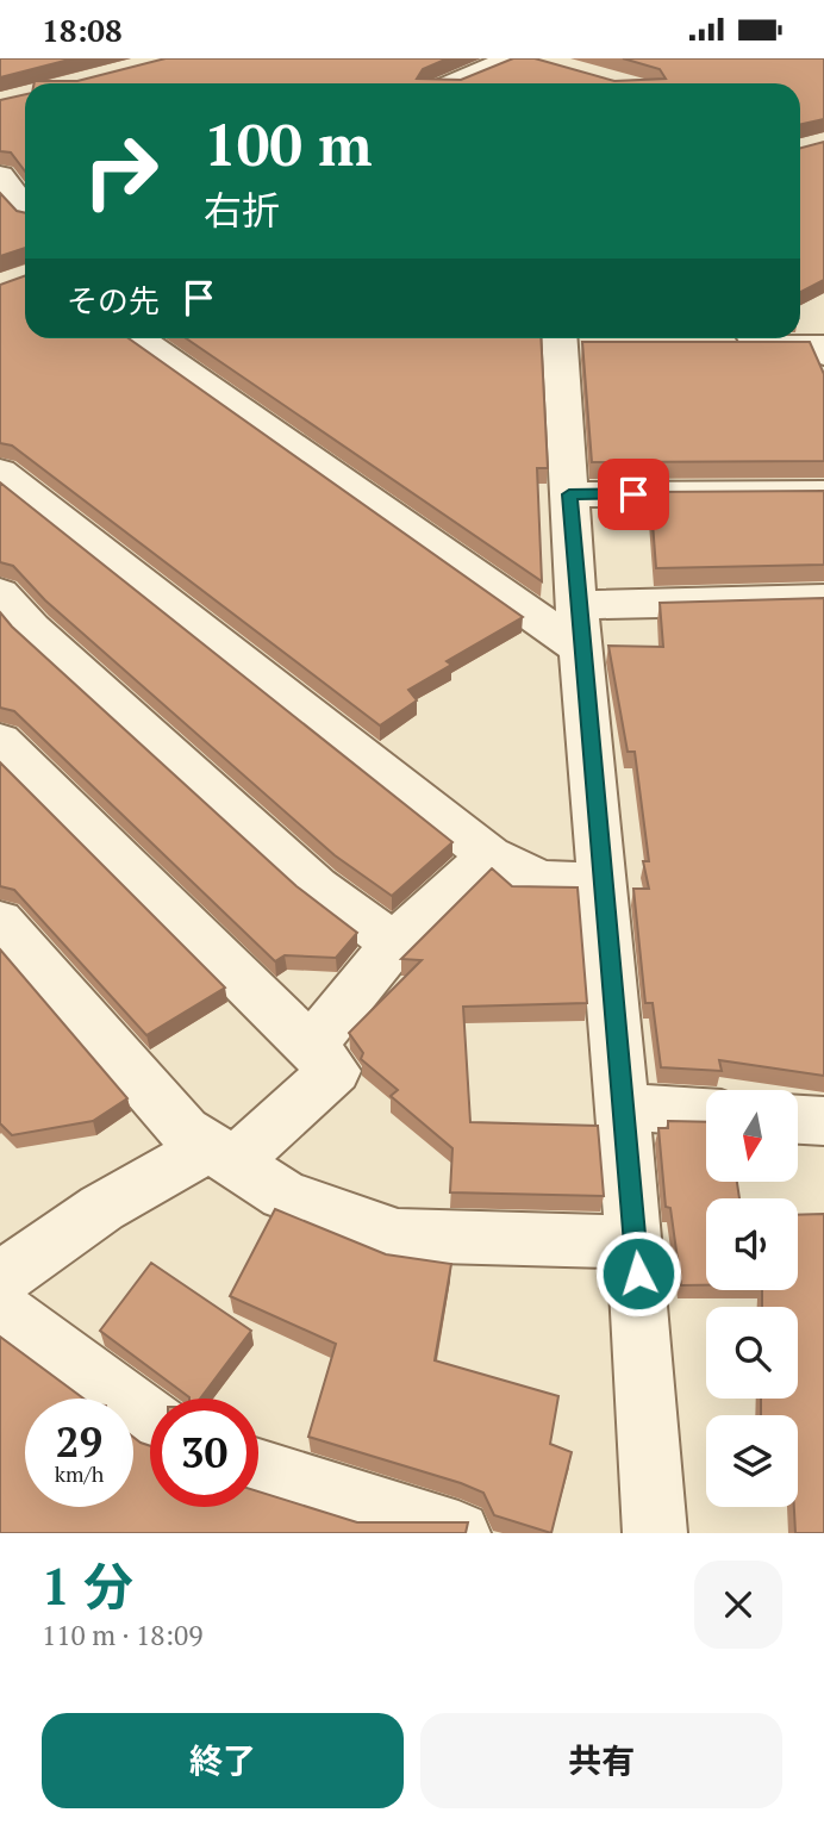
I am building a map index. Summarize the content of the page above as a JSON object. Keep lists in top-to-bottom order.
{
  "north": "bottom",
  "page": {
    "status": "18:08",
    "turn": ["100 m", "右折"],
    "then": "その先",
    "speed": "29 km/h",
    "limit": "30",
    "heading": ["1 分", "110 m · 18:09"],
    "buttons": ["終了", "共有"]
  }
}
